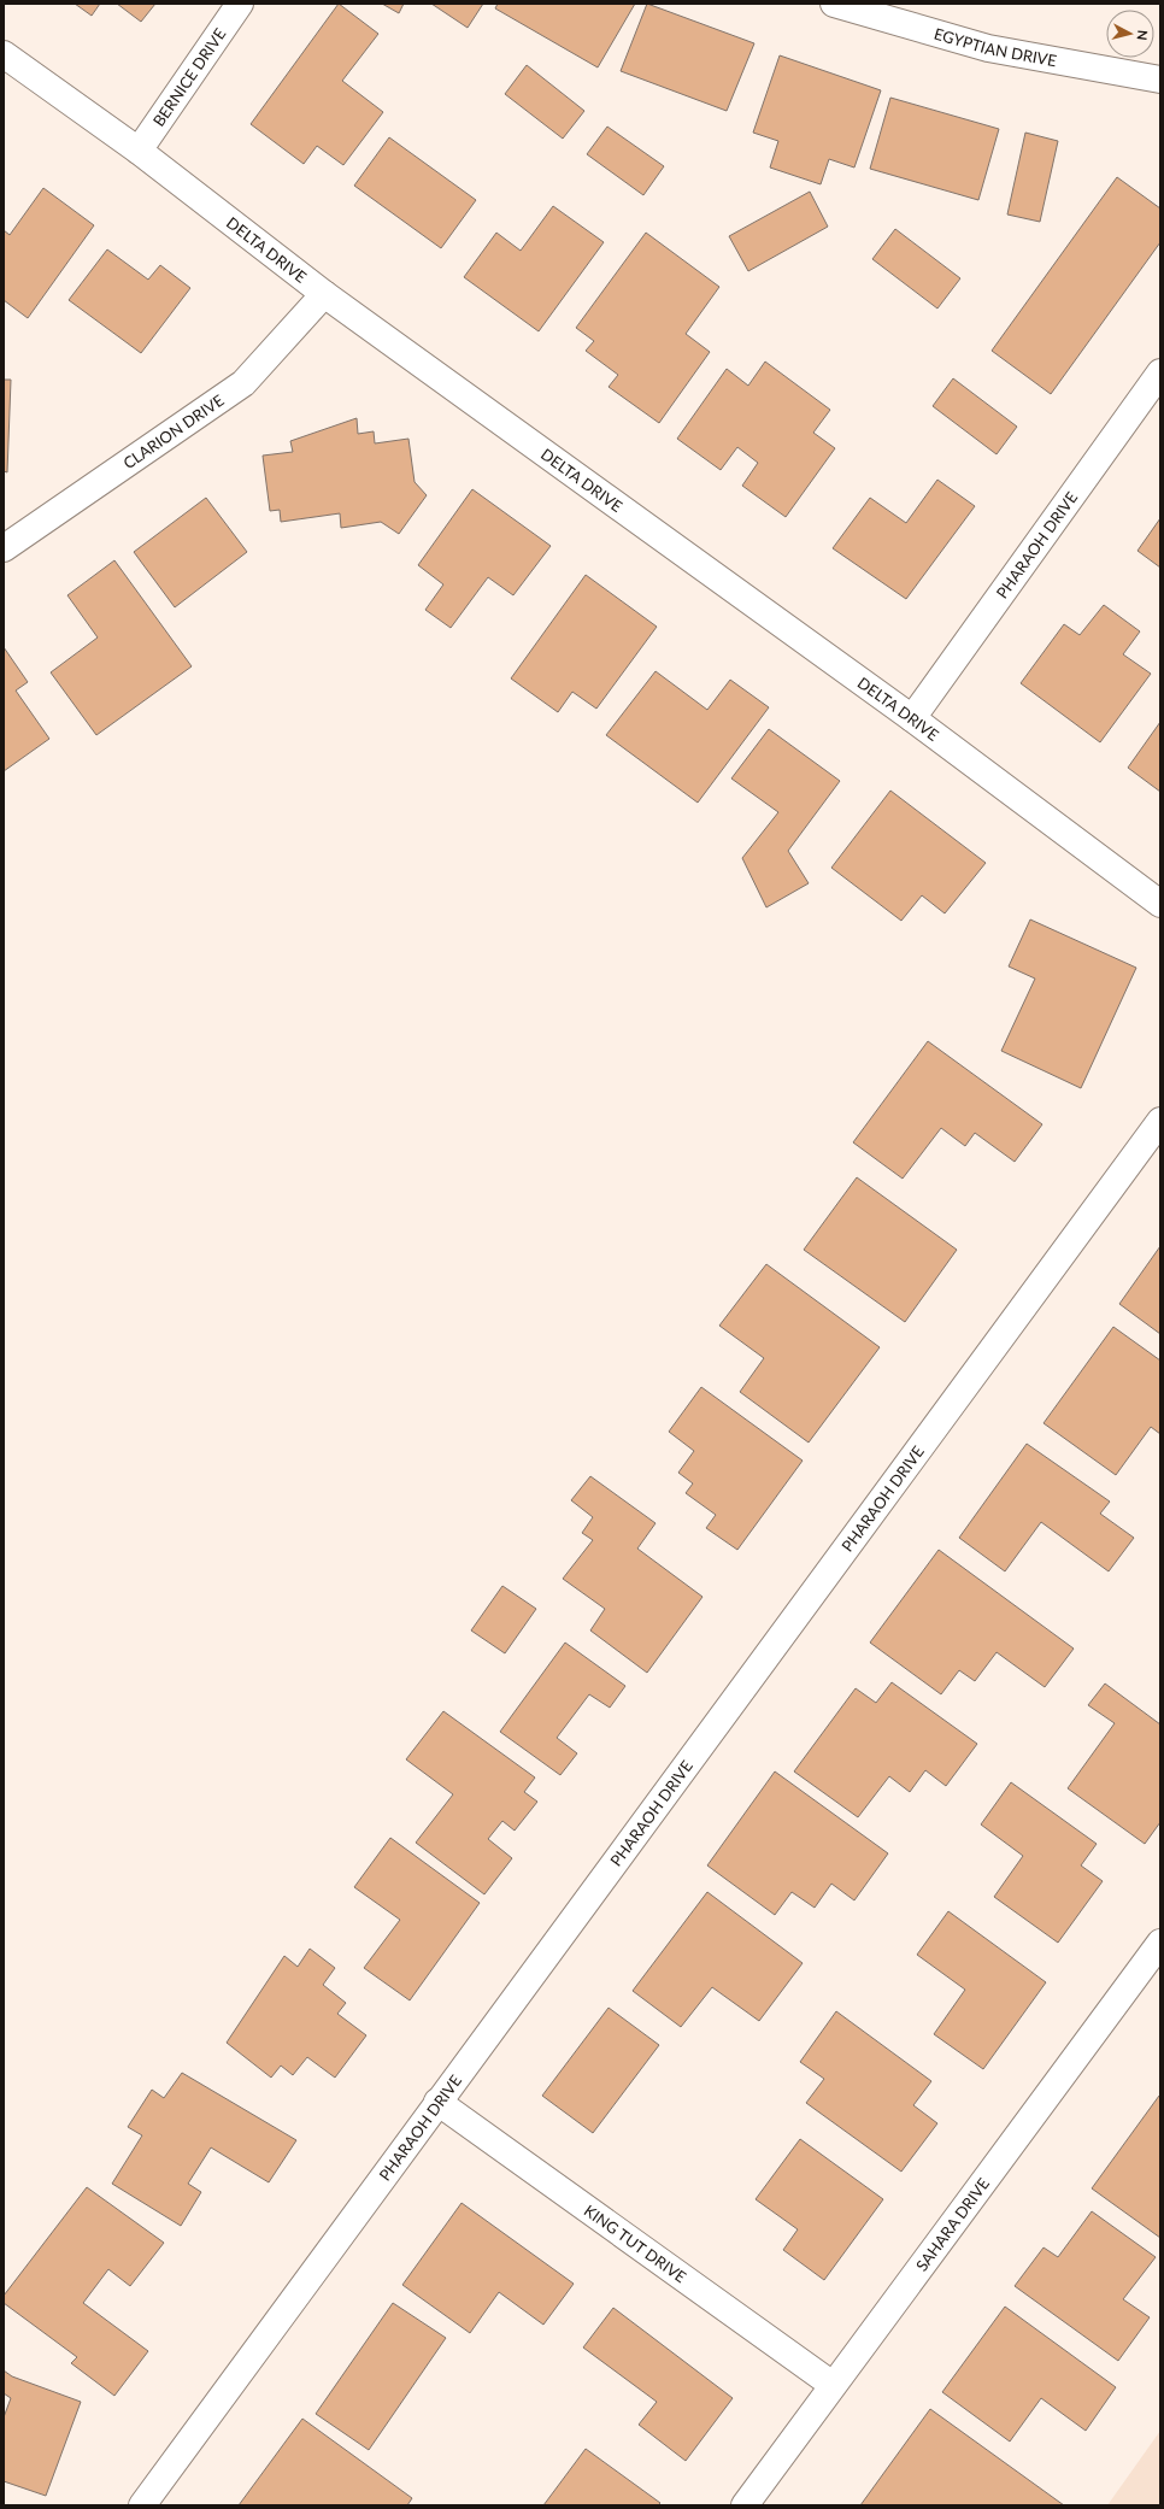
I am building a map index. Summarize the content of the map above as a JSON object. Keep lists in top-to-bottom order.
{
  "streets": {
    "street": [
      "EGYPTIAN DRIVE",
      "BERNICE DRIVE",
      "DELTA DRIVE",
      "CLARION DRIVE",
      "PHARAOH DRIVE",
      "SAHARA DRIVE",
      "KING TUT DRIVE"
    ]
  },
  "crossings": [
    ["BERNICE DRIVE", "DELTA DRIVE"],
    ["DELTA DRIVE", "CLARION DRIVE"],
    ["DELTA DRIVE", "PHARAOH DRIVE"],
    ["PHARAOH DRIVE", "KING TUT DRIVE"],
    ["SAHARA DRIVE", "KING TUT DRIVE"]
  ],
  "north": "right"
}
